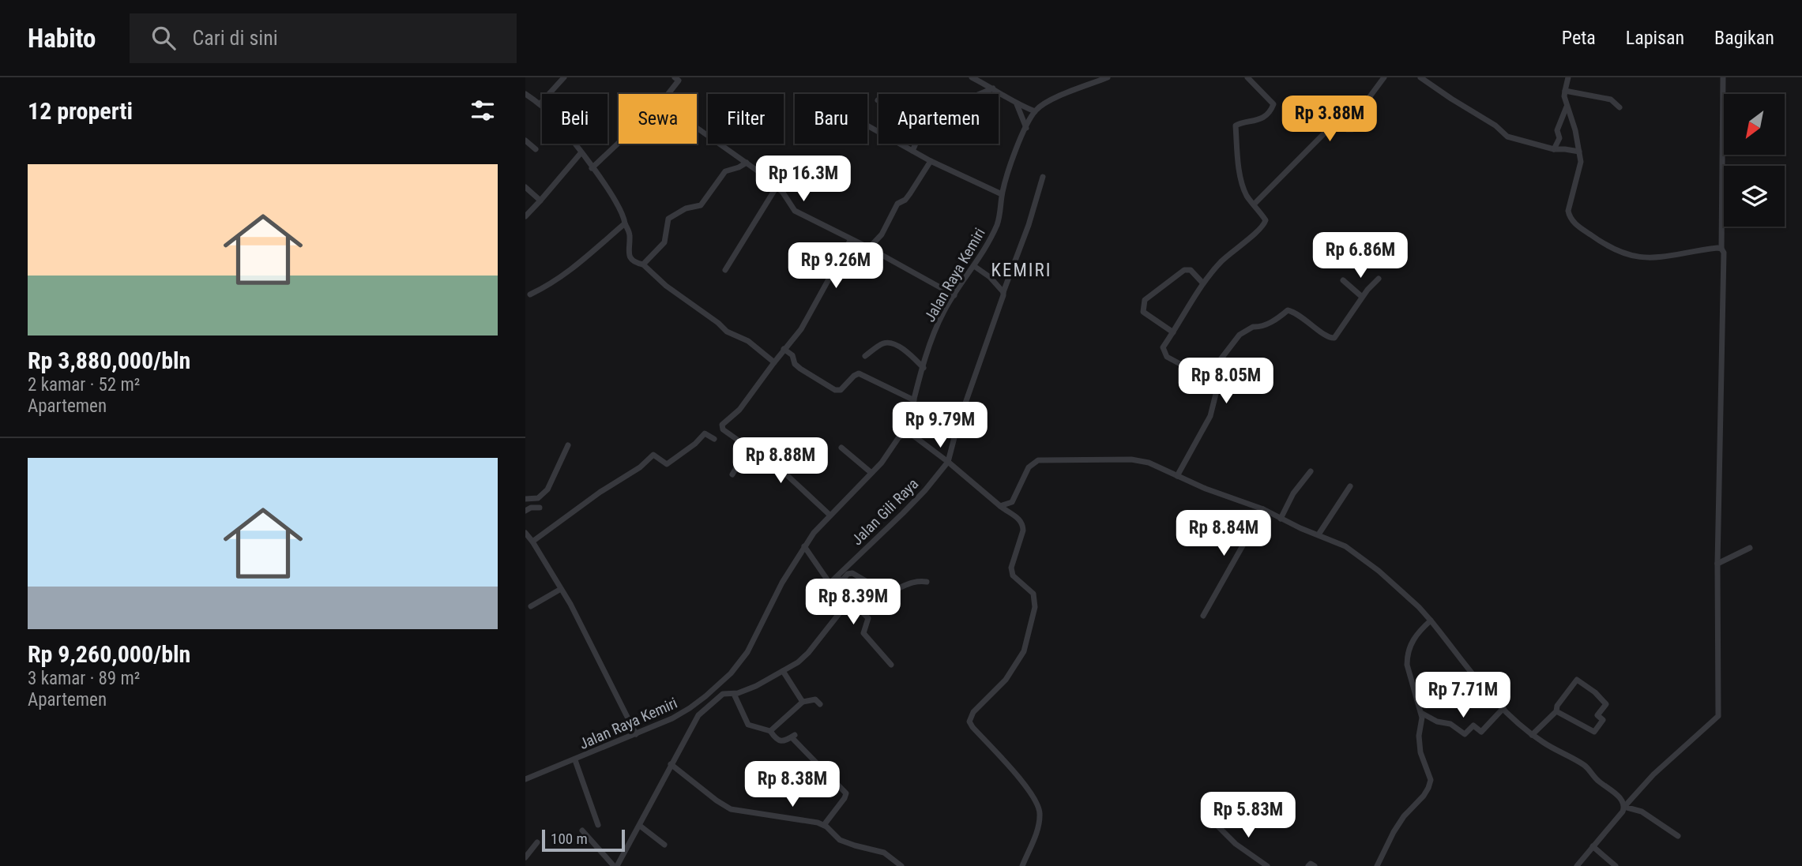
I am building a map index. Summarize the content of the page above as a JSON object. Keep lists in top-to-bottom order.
{
  "streets": {
    "street": ["Jalan Raya Kemiri", "Jalan Gili Raya"]
  },
  "districts": ["KEMIRI"],
  "scale_bar": "100 m",
  "north": "bottom left",
  "page": {
    "header": "Habito",
    "search": "Cari di sini",
    "nav": ["Peta", "Lapisan", "Bagikan"],
    "heading": "12 properti",
    "chip": [
      "Beli",
      "Sewa",
      "Filter",
      "Baru",
      "Apartemen"
    ],
    "price": [
      "Rp 3.88M",
      "Rp 16.3M",
      "Rp 6.86M",
      "Rp 9.26M",
      "Rp 8.05M",
      "Rp 9.79M",
      "Rp 8.88M",
      "Rp 8.84M",
      "Rp 8.39M",
      "Rp 7.71M",
      "Rp 8.38M",
      "Rp 5.83M"
    ],
    "list": [
      {
        "name": "Rp 3,880,000/bln",
        "note": "2 kamar · 52 m² · Apartemen"
      },
      {
        "name": "Rp 9,260,000/bln",
        "note": "3 kamar · 89 m² · Apartemen"
      }
    ],
    "scale": "100 m"
  }
}
